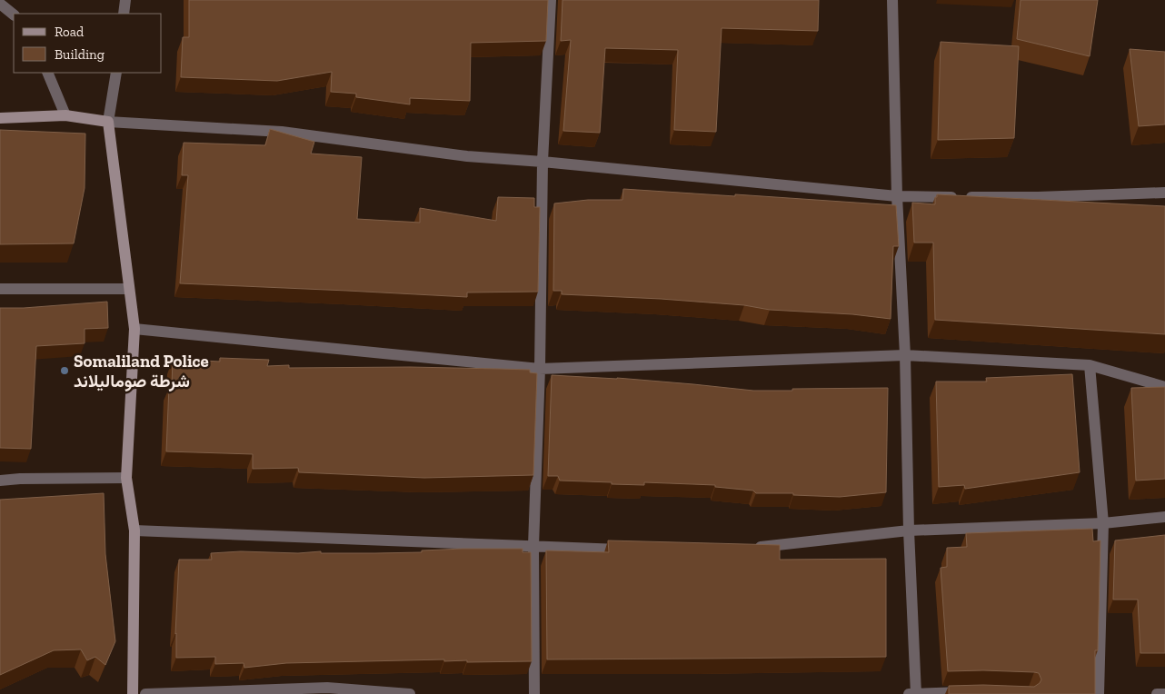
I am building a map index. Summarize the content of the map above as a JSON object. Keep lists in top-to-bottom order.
{
  "places": ["Somaliland Police شرطة صوماليلاند"],
  "legend": ["Road", "Building"]
}
